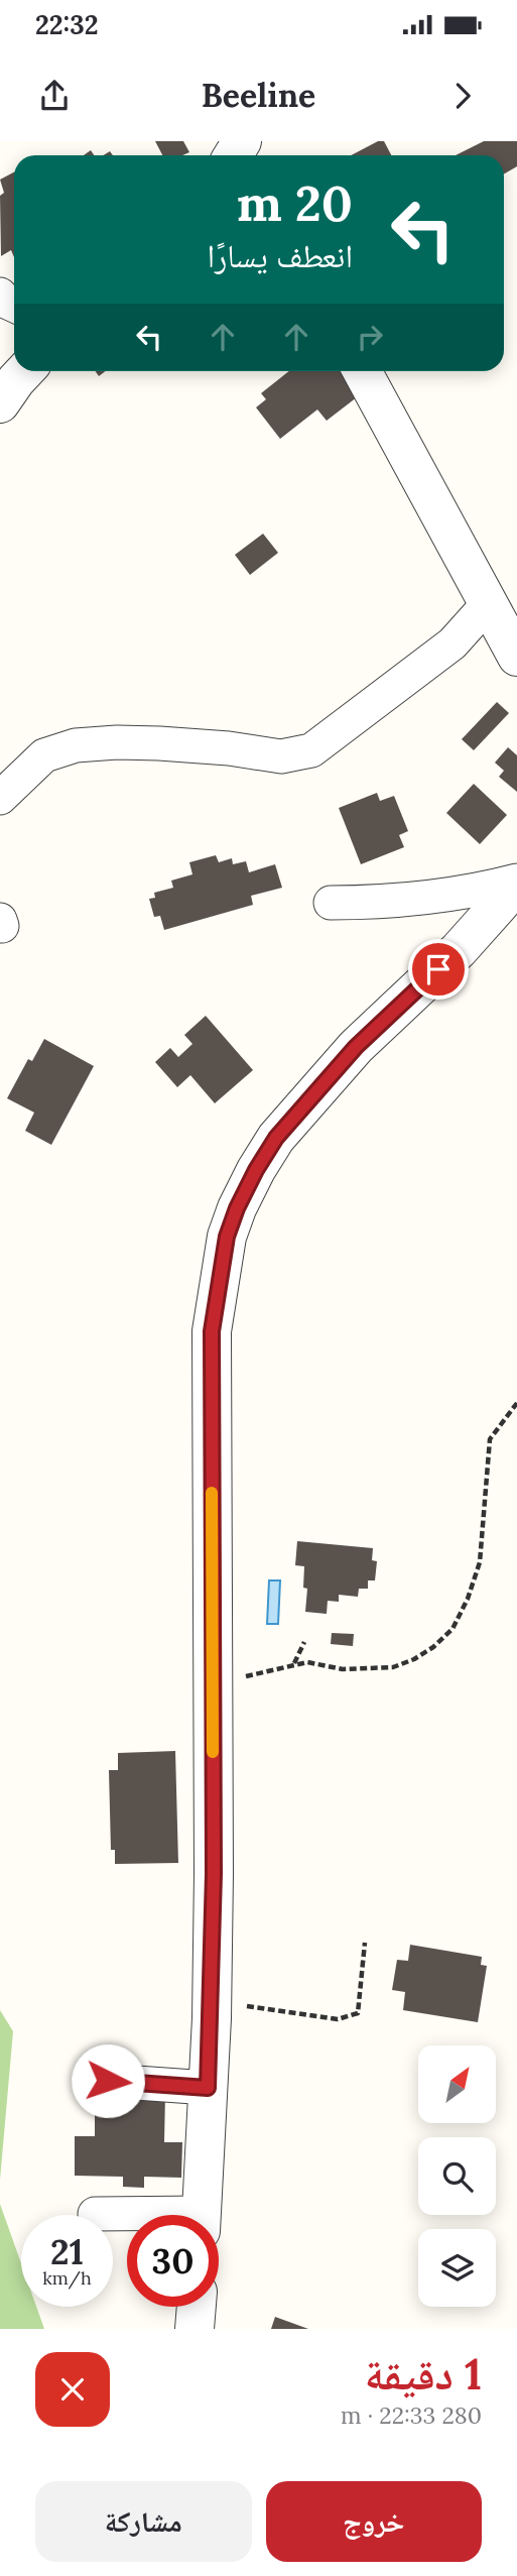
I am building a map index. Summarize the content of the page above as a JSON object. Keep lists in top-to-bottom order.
{
  "north": "top right",
  "page": {
    "status": "22:32",
    "header": "Beeline",
    "turn": ["20 m", "انعطف يسارًا"],
    "speed": "21 km/h",
    "limit": "30",
    "heading": ["1 دقيقة", "280 m · 22:33"],
    "buttons": ["خروج", "مشاركة"]
  }
}
